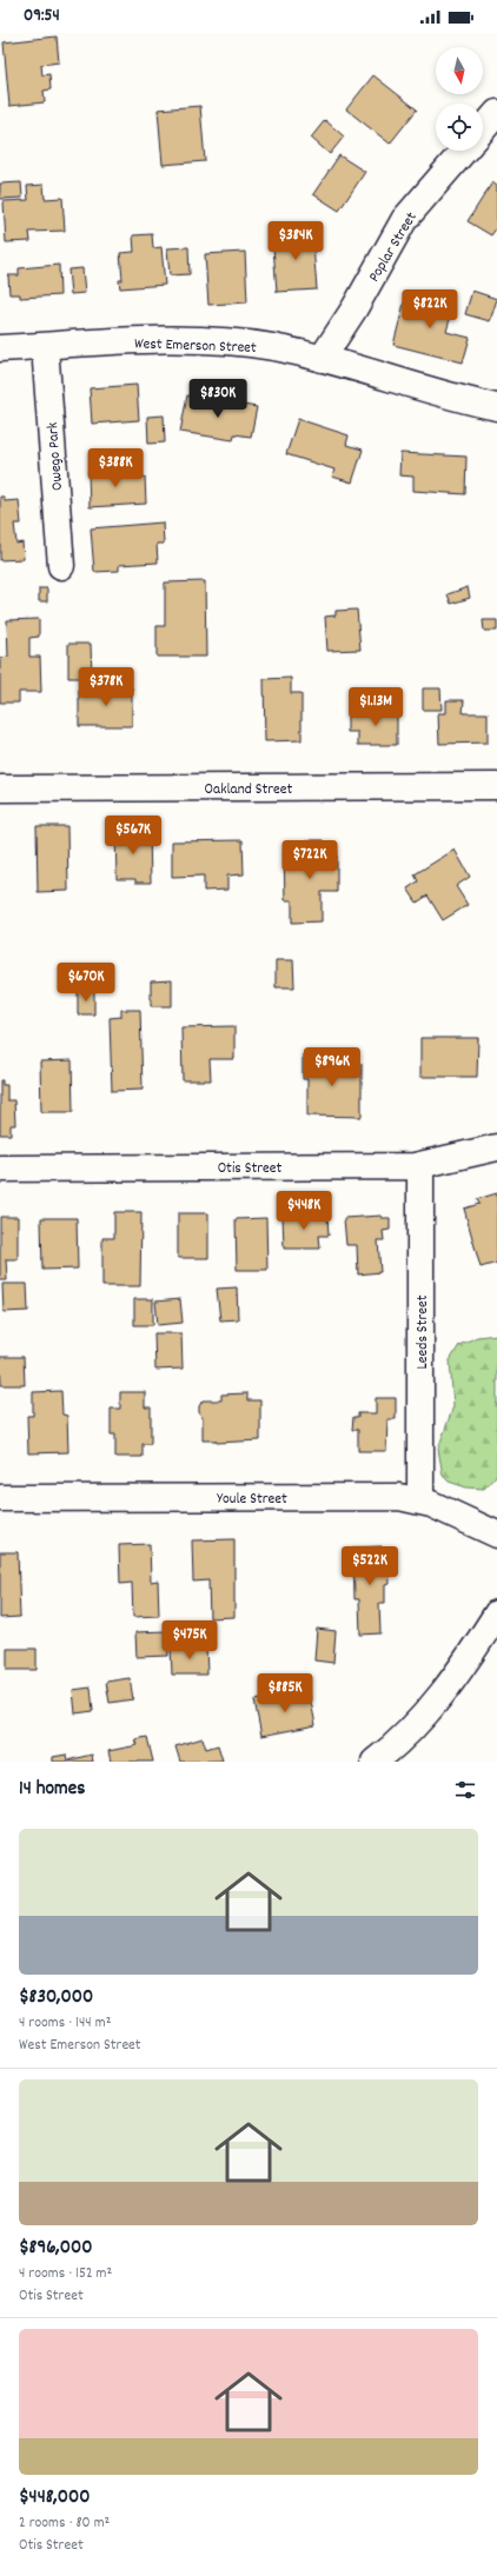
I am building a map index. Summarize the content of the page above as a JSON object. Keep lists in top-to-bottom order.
{
  "streets": {
    "street": [
      "Poplar Street",
      "West Emerson Street",
      "Owego Park",
      "Oakland Street",
      "Otis Street",
      "Leeds Street",
      "Youle Street"
    ]
  },
  "crossings": [
    ["Poplar Street", "West Emerson Street"],
    ["West Emerson Street", "Owego Park"],
    ["Otis Street", "Leeds Street"],
    ["Leeds Street", "Youle Street"]
  ],
  "north": "bottom",
  "page": {
    "status": "09:54",
    "price": [
      "$384K",
      "$822K",
      "$830K",
      "$388K",
      "$378K",
      "$1.13M",
      "$567K",
      "$722K",
      "$670K",
      "$896K",
      "$448K",
      "$522K",
      "$475K",
      "$885K"
    ],
    "heading": "14 homes",
    "list": [
      {
        "name": "$830,000",
        "note": "4 rooms · 144 m² · West Emerson Street"
      },
      {
        "name": "$896,000",
        "note": "4 rooms · 152 m² · Otis Street"
      },
      {
        "name": "$448,000",
        "note": "2 rooms · 80 m² · Otis Street"
      }
    ]
  }
}
